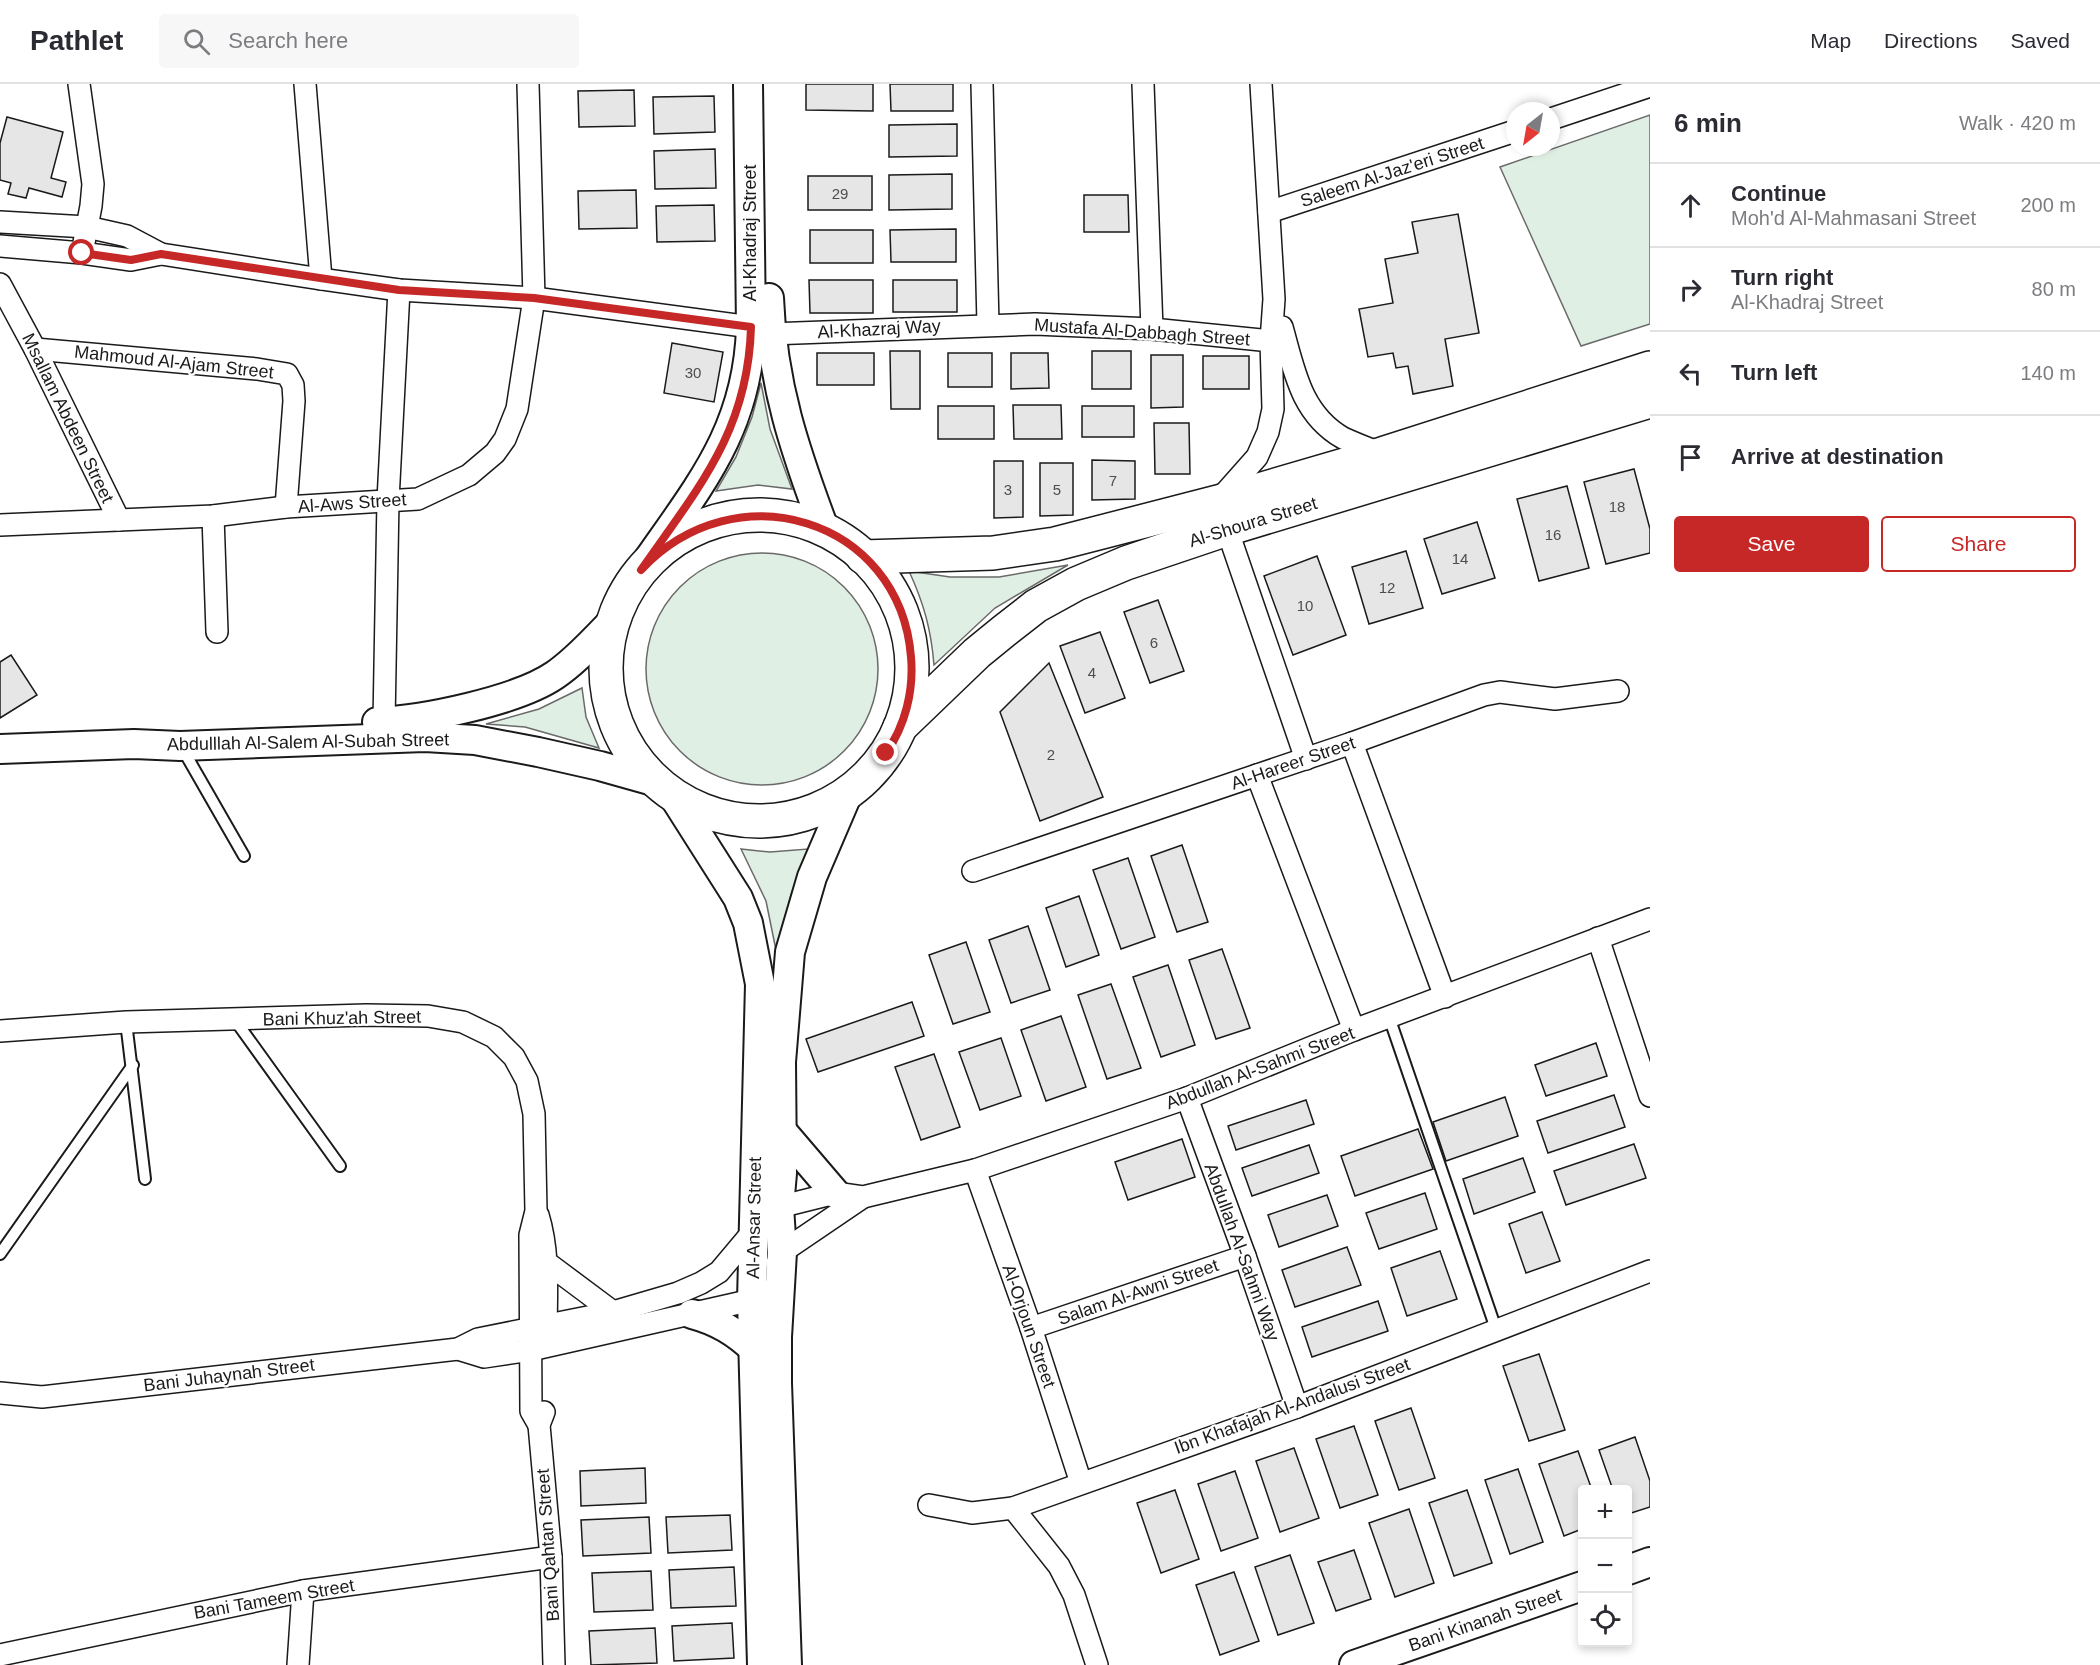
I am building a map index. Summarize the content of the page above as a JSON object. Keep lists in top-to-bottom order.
{
  "streets": {
    "main road": ["Al-Shoura Street"],
    "street": [
      "Saleem Al-Jaz'eri Street",
      "Al-Khadraj Street",
      "Al-Khazraj Way",
      "Mustafa Al-Dabbagh Street",
      "Mahmoud Al-Ajam Street",
      "Msallam Abdeen Street",
      "Al-Aws Street",
      "Abdulllah Al-Salem Al-Subah Street",
      "Al-Hareer Street",
      "Bani Khuz'ah Street",
      "Abdullah Al-Sahmi Street",
      "Al-Ansar Street",
      "Abdullah Al-Sahmi Way",
      "Salam Al-Awni Street",
      "Al-Orjoun Street",
      "Bani Juhaynah Street",
      "Ibn Khafajah Al-Andalusi Street",
      "Bani Qahtan Street",
      "Bani Tameem Street",
      "Bani Kinanah Street"
    ]
  },
  "crossings": [
    ["Al-Khadraj Street", "Al-Khazraj Way"],
    ["Al-Khazraj Way", "Mustafa Al-Dabbagh Street"],
    ["Al-Khazraj Way", "Al-Aws Street"],
    ["Mahmoud Al-Ajam Street", "Msallam Abdeen Street"],
    ["Mahmoud Al-Ajam Street", "Al-Aws Street"],
    ["Msallam Abdeen Street", "Al-Aws Street"],
    ["Abdulllah Al-Salem Al-Subah Street", "Al-Ansar Street"],
    ["Bani Khuz'ah Street", "Bani Juhaynah Street"],
    ["Bani Khuz'ah Street", "Bani Qahtan Street"],
    ["Abdullah Al-Sahmi Street", "Al-Ansar Street"],
    ["Abdullah Al-Sahmi Street", "Abdullah Al-Sahmi Way"],
    ["Abdullah Al-Sahmi Street", "Al-Orjoun Street"],
    ["Abdullah Al-Sahmi Street", "Bani Juhaynah Street"],
    ["Al-Ansar Street", "Bani Juhaynah Street"],
    ["Abdullah Al-Sahmi Way", "Salam Al-Awni Street"],
    ["Abdullah Al-Sahmi Way", "Ibn Khafajah Al-Andalusi Street"],
    ["Salam Al-Awni Street", "Al-Orjoun Street"],
    ["Al-Orjoun Street", "Ibn Khafajah Al-Andalusi Street"],
    ["Bani Juhaynah Street", "Bani Qahtan Street"],
    ["Bani Qahtan Street", "Bani Tameem Street"]
  ],
  "house_numbers": [
    "29",
    "30",
    "7",
    "3",
    "5",
    "18",
    "16",
    "14",
    "12",
    "10",
    "6",
    "4",
    "2"
  ],
  "north": "bottom left",
  "page": {
    "header": "Pathlet",
    "search": "Search here",
    "nav": ["Map", "Directions", "Saved"],
    "heading": ["6 min", "Walk · 420 m"],
    "list": [
      ["Continue", "Moh'd Al-Mahmasani Street", "200 m"],
      ["Turn right", "Al-Khadraj Street", "80 m"],
      ["Turn left", "140 m"],
      "Arrive at destination"
    ],
    "buttons": ["Save", "Share"],
    "map_buttons": ["+", "−"]
  }
}
